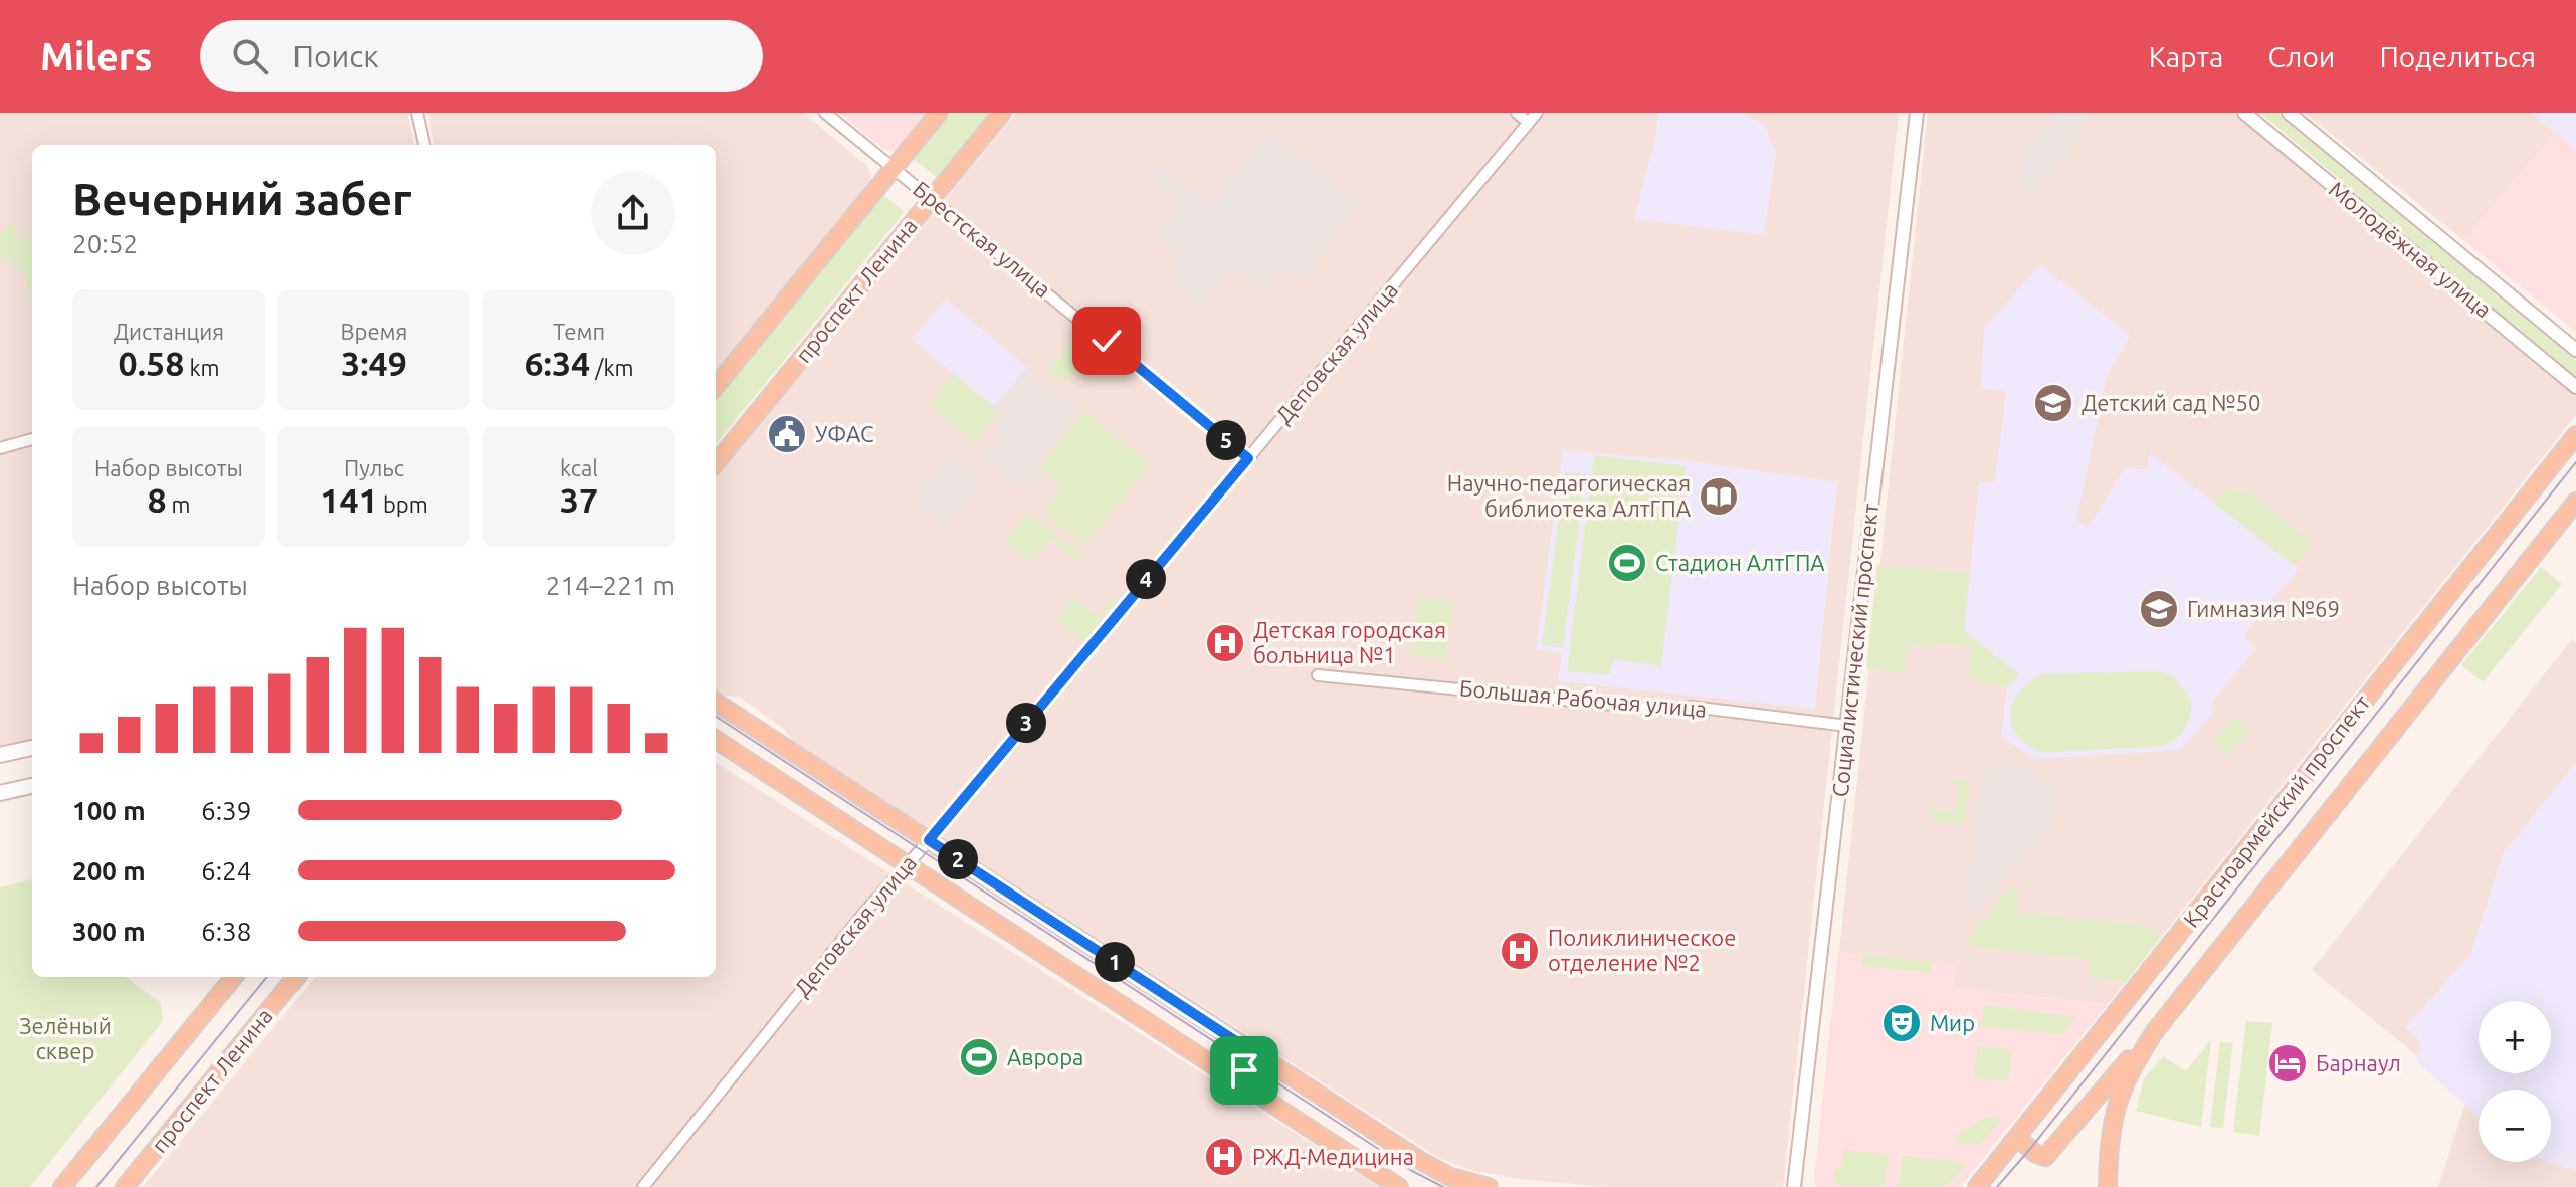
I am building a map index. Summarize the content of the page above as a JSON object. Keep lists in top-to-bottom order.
{
  "streets": {
    "main road": ["проспект Ленина", "Красноармейский проспект"],
    "street": [
      "Брестская улица",
      "Молодёжная улица",
      "Деповская улица",
      "Социалистический проспект",
      "Большая Рабочая улица"
    ]
  },
  "crossings": [
    ["Брестская улица", "проспект Ленина"],
    ["Брестская улица", "Деповская улица"],
    ["Социалистический проспект", "Большая Рабочая улица"]
  ],
  "parks": ["Зелёный сквер"],
  "places": {
    "school or university": ["Детский сад №50", "Гимназия №69"],
    "public building": ["УФАС"],
    "library": ["Научно-педагогическая библиотека АлтГПА"],
    "sports": ["Стадион АлтГПА", "Аврора"],
    "hospital": ["Детская городская больница №1", "Поликлиническое отделение №2", "РЖД-Медицина"],
    "theatre": ["Мир"],
    "hotel": ["Барнаул"]
  },
  "page": {
    "header": "Milers",
    "search": "Поиск",
    "nav": ["Карта", "Слои", "Поделиться"],
    "heading": ["Вечерний забег", "20:52"],
    "stats": [
      ["Дистанция", "0.58 km"],
      ["Время", "3:49"],
      ["Темп", "6:34 /km"],
      ["Набор высоты", "8 m"],
      ["Пульс", "141 bpm"],
      ["kcal", "37"]
    ],
    "pins": [
      "5",
      "4",
      "3",
      "2",
      "1"
    ],
    "chart": ["Набор высоты", "214–221 m"],
    "list": [
      {
        "name": "100 m",
        "note": "6:39"
      },
      {
        "name": "200 m",
        "note": "6:24"
      },
      {
        "name": "300 m",
        "note": "6:38"
      }
    ],
    "map_buttons": ["+", "−"]
  }
}
